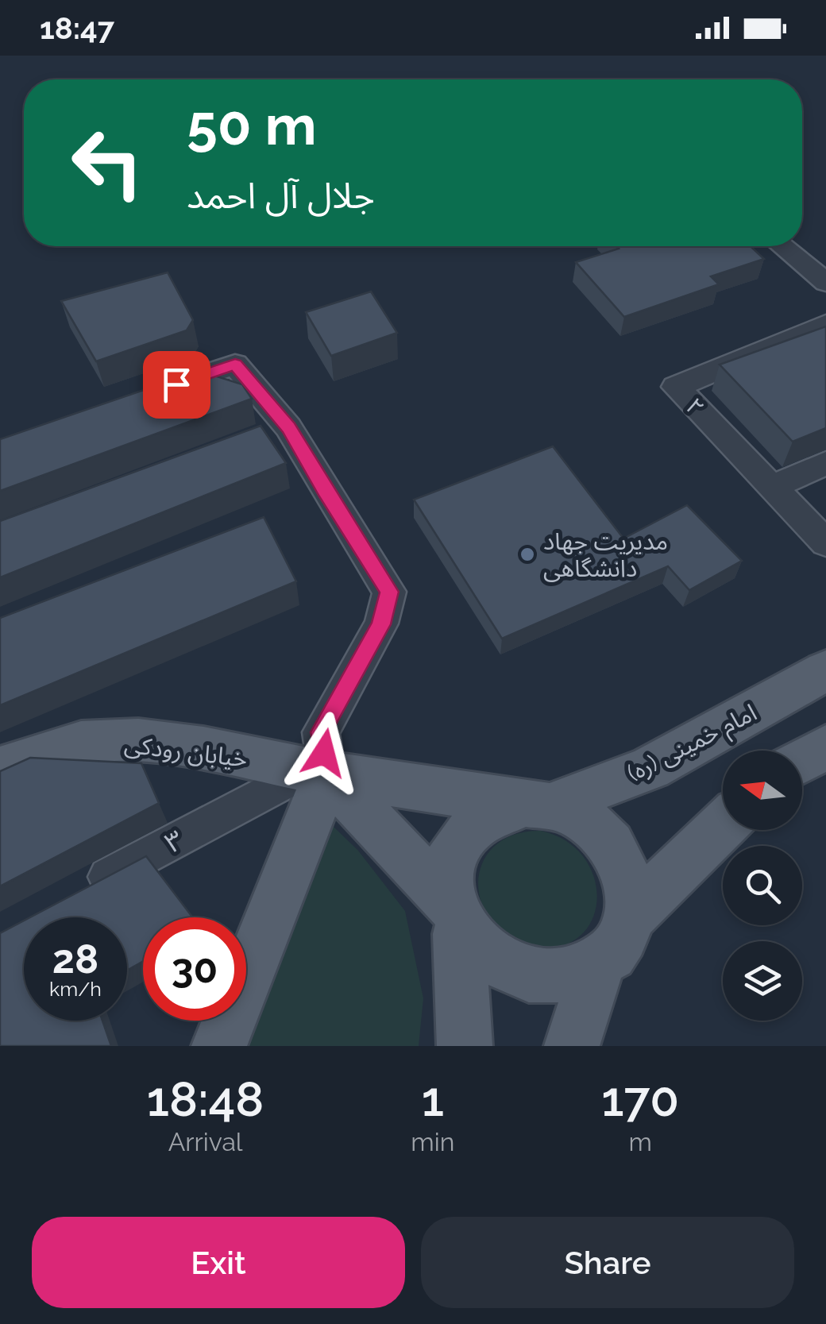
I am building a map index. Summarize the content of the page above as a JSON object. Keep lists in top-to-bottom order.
{
  "streets": {
    "main road": ["امام خمینی (ره)", "خیابان رودکی"],
    "street": ["۲", "۳"]
  },
  "crossings": [
    ["امام خمینی (ره)", "خیابان رودکی"],
    ["خیابان رودکی", "۳"]
  ],
  "places": ["مدیریت جهاد دانشگاهی"],
  "north": "left",
  "page": {
    "status": "18:47",
    "turn": ["50 m", "جلال آل احمد"],
    "speed": "28 km/h",
    "limit": "30",
    "eta": [
      "18:48",
      "Arrival",
      "1",
      "min",
      "170",
      "m"
    ],
    "buttons": ["Exit", "Share"]
  }
}
